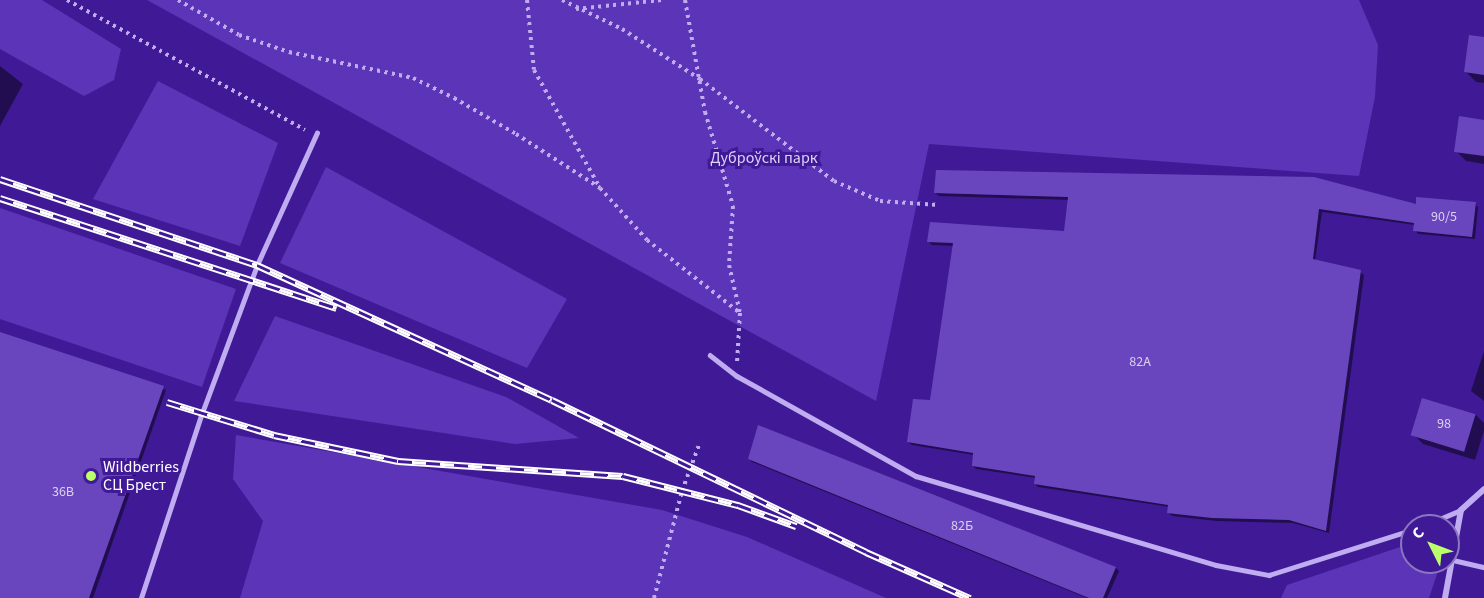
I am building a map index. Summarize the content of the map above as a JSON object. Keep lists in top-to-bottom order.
{
  "parks": ["Дуброўскі парк"],
  "places": ["Wildberries СЦ Брест"],
  "house_numbers": [
    "90/5",
    "82А",
    "98",
    "36В",
    "82Б"
  ],
  "north": "top left"
}
